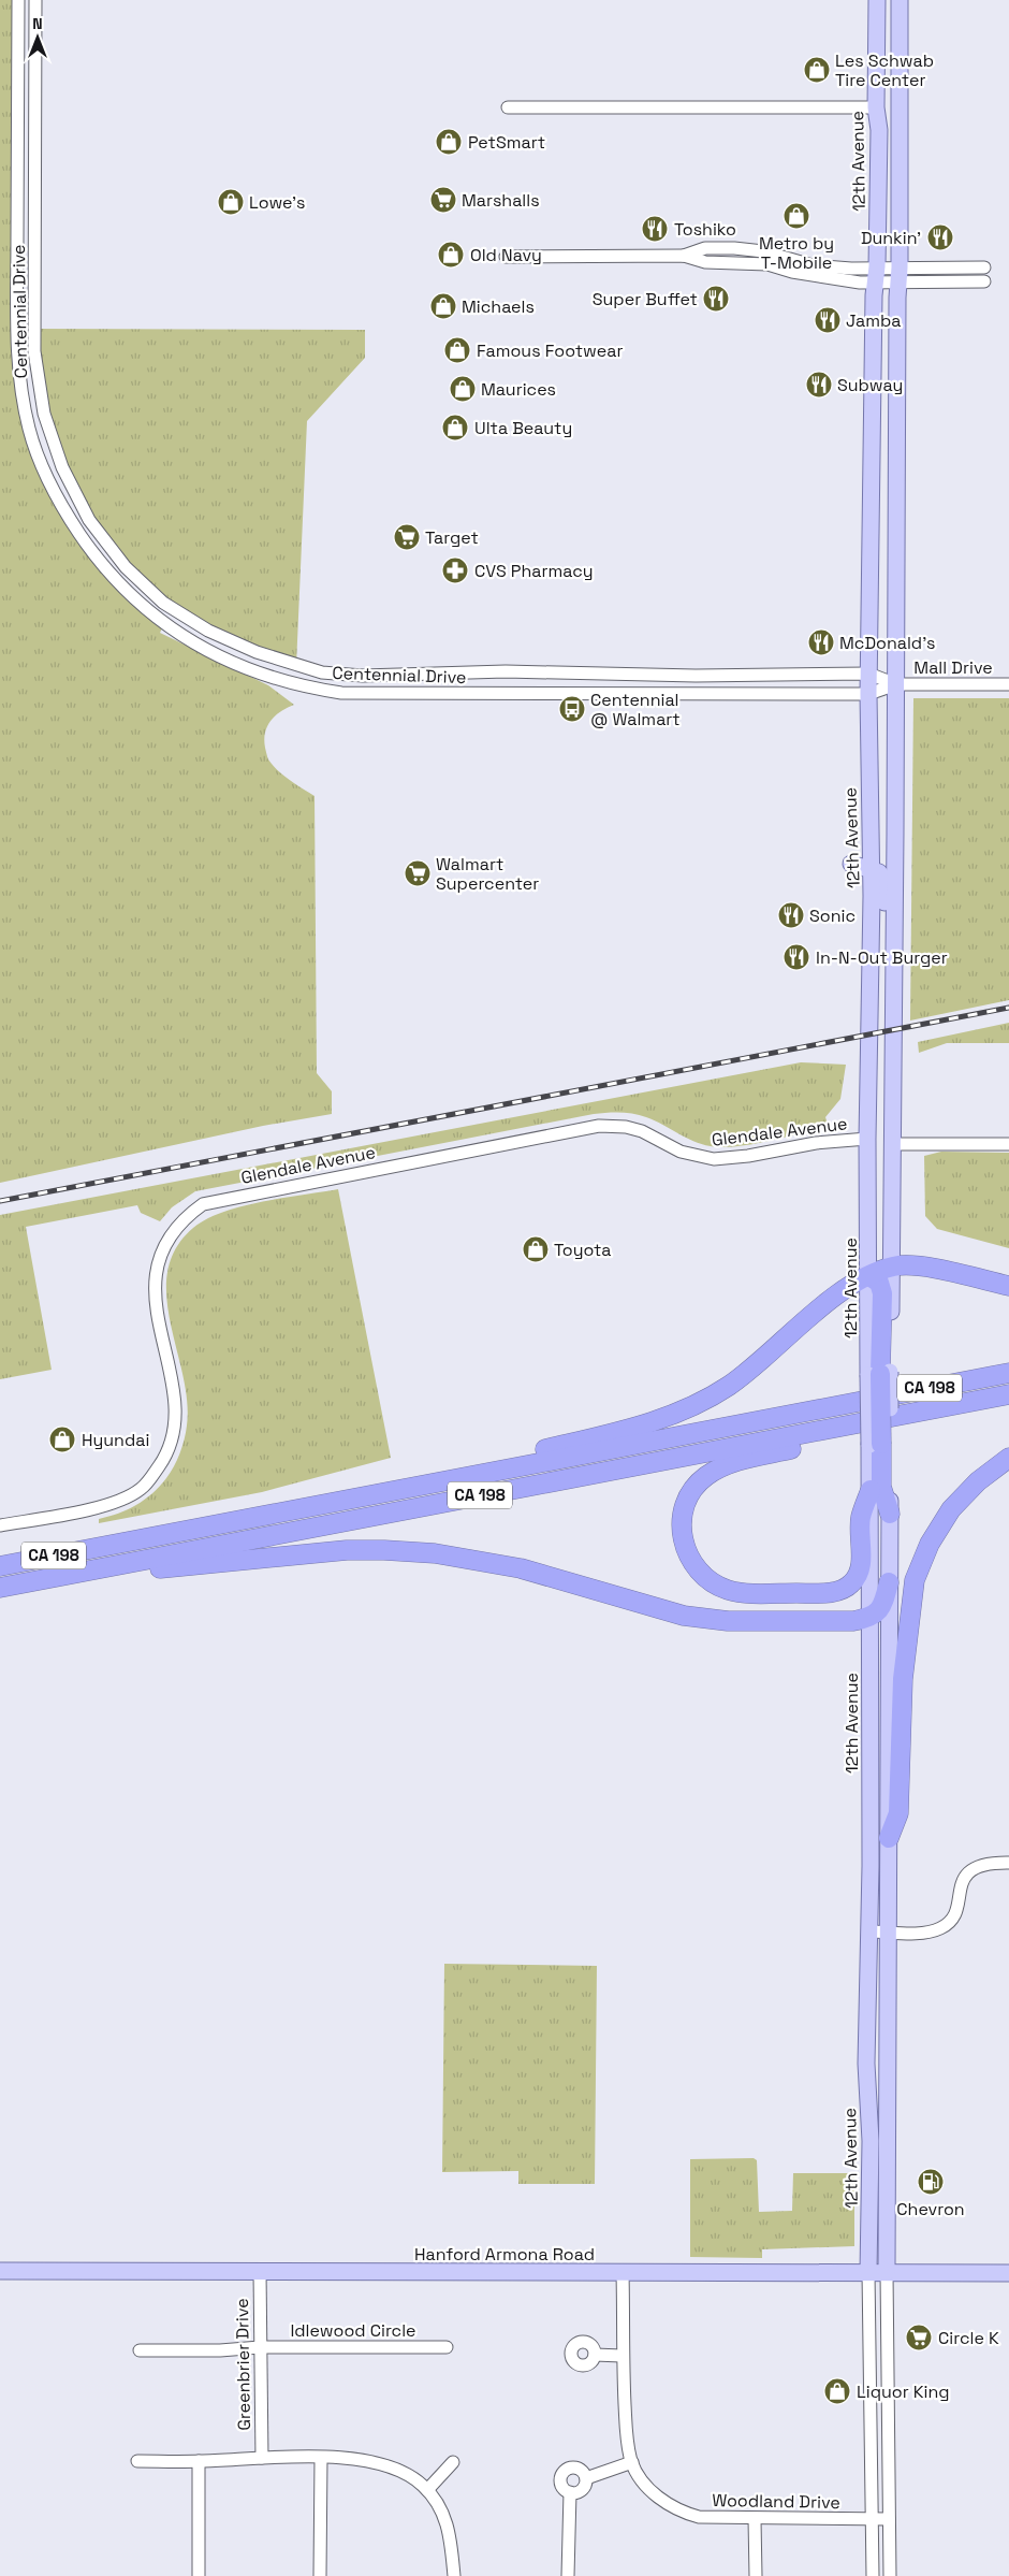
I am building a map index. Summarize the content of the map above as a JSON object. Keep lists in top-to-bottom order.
{
  "streets": {
    "highway": ["CA 198"],
    "main road": ["12th Avenue", "Hanford Armona Road"],
    "street": [
      "Centennial Drive",
      "Mall Drive",
      "Glendale Avenue",
      "Idlewood Circle",
      "Greenbrier Drive",
      "Woodland Drive"
    ]
  },
  "crossings": [
    ["12th Avenue", "Centennial Drive"],
    ["12th Avenue", "Mall Drive"],
    ["12th Avenue", "Glendale Avenue"],
    ["12th Avenue", "Hanford Armona Road"],
    ["12th Avenue", "Woodland Drive"],
    ["Centennial Drive", "Mall Drive"],
    ["Hanford Armona Road", "Greenbrier Drive"],
    ["Hanford Armona Road", "Woodland Drive"],
    ["Idlewood Circle", "Greenbrier Drive"]
  ],
  "places": {
    "shop": [
      "Les Schwab Tire Center",
      "PetSmart",
      "Lowe's",
      "Metro by T-Mobile",
      "Old Navy",
      "Michaels",
      "Famous Footwear",
      "Maurices",
      "Ulta Beauty",
      "Toyota",
      "Hyundai",
      "Liquor King"
    ],
    "supermarket": [
      "Marshalls",
      "Target",
      "Walmart Supercenter",
      "Circle K"
    ],
    "restaurant": [
      "Toshiko",
      "Dunkin'",
      "Super Buffet",
      "Jamba",
      "Subway",
      "McDonald's",
      "Sonic",
      "In-N-Out Burger"
    ],
    "pharmacy": ["CVS Pharmacy"],
    "bus stop": ["Centennial @ Walmart"],
    "fuel station": ["Chevron"]
  },
  "north": "top"
}
